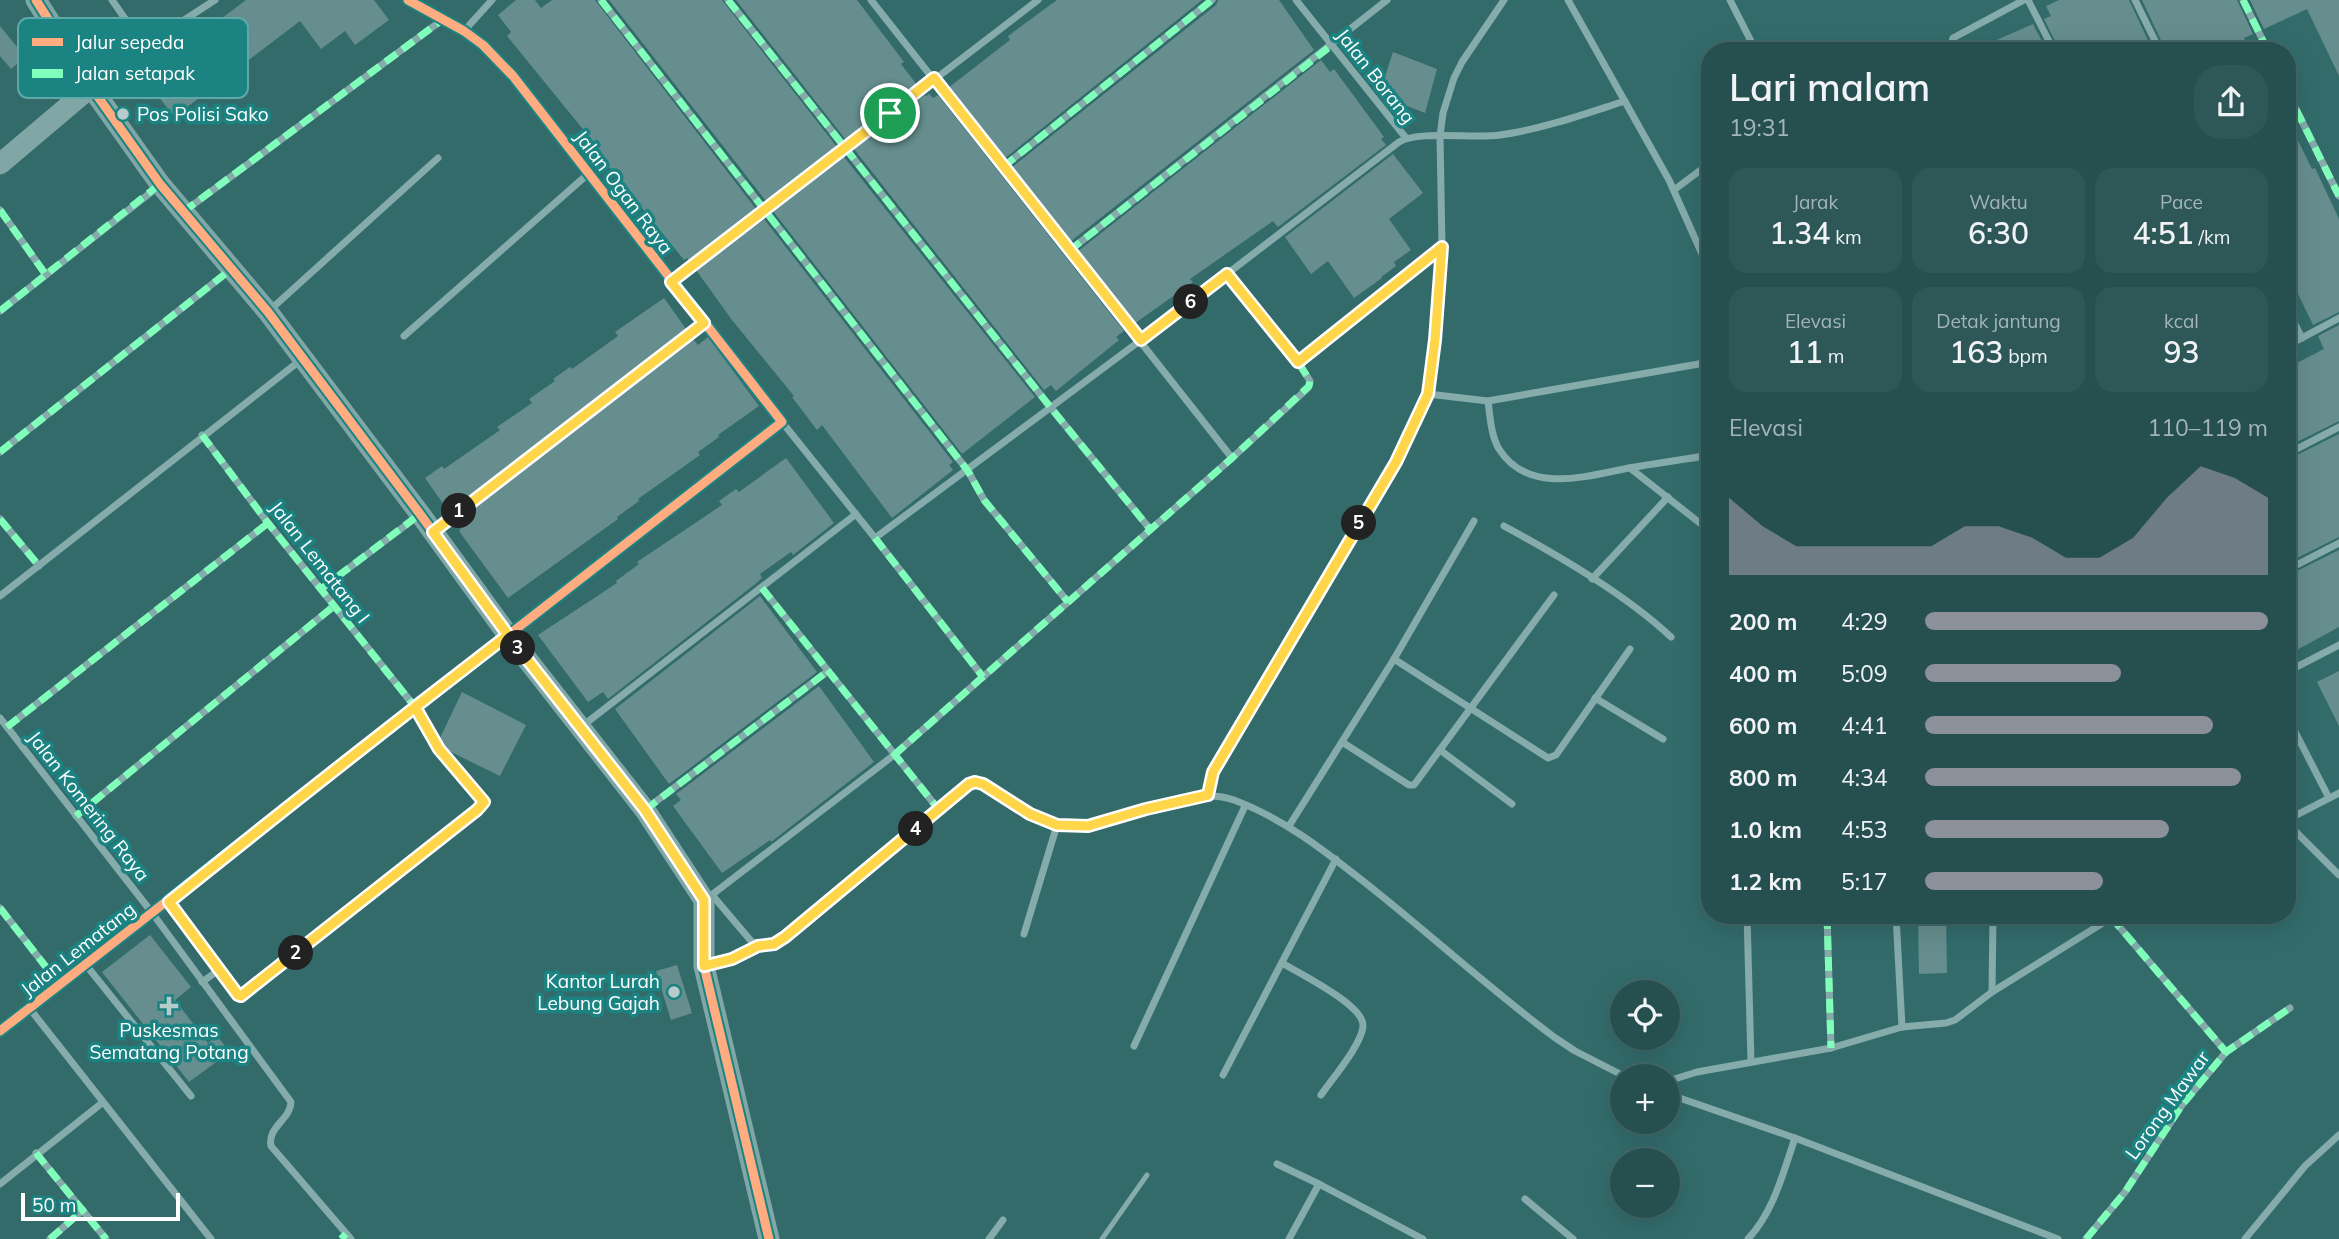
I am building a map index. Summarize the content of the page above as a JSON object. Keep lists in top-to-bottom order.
{
  "streets": {
    "street": [
      "Jalan Borang",
      "Jalan Ogan Raya",
      "Jalan Lematang I",
      "Jalan Komering Raya",
      "Jalan Lematang",
      "Lorong Mawar"
    ]
  },
  "crossings": [
    ["Jalan Lematang I", "Jalan Lematang"],
    ["Jalan Komering Raya", "Jalan Lematang"]
  ],
  "places": {
    "other": ["Pos Polisi Sako", "Kantor Lurah Lebung Gajah"],
    "health": ["Puskesmas Sematang Potang"]
  },
  "legend": ["Jalur sepeda", "Jalan setapak"],
  "scale_bar": "50 m",
  "page": {
    "heading": ["Lari malam", "19:31"],
    "stats": [
      ["Jarak", "1.34 km"],
      ["Waktu", "6:30"],
      ["Pace", "4:51 /km"],
      ["Elevasi", "11 m"],
      ["Detak jantung", "163 bpm"],
      ["kcal", "93"]
    ],
    "pins": [
      "6",
      "1",
      "5",
      "3",
      "4",
      "2"
    ],
    "chart": ["Elevasi", "110–119 m"],
    "list": [
      {
        "name": "200 m",
        "note": "4:29"
      },
      {
        "name": "400 m",
        "note": "5:09"
      },
      {
        "name": "600 m",
        "note": "4:41"
      },
      {
        "name": "800 m",
        "note": "4:34"
      },
      {
        "name": "1.0 km",
        "note": "4:53"
      },
      {
        "name": "1.2 km",
        "note": "5:17"
      }
    ],
    "map_buttons": ["+", "−"],
    "scale": "50 m"
  }
}
